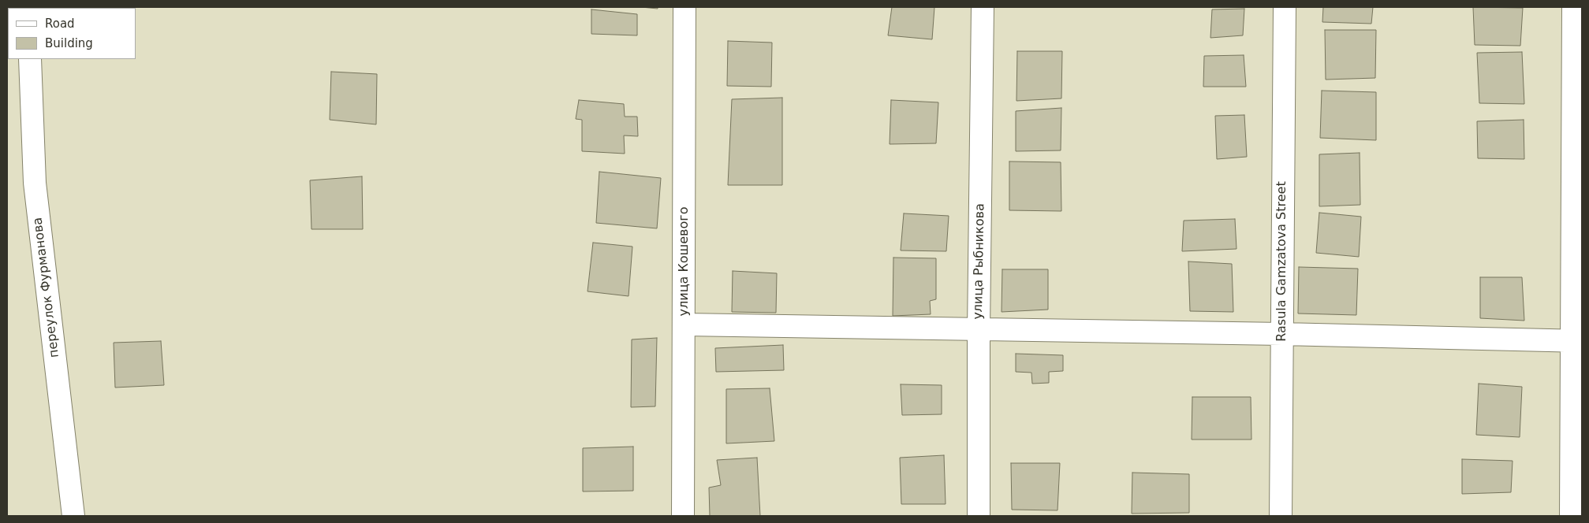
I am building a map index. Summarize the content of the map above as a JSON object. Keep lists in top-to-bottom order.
{
  "streets": {
    "street": [
      "улица Кошевого",
      "улица Рыбникова",
      "Rasula Gamzatova Street",
      "переулок Фурманова"
    ]
  },
  "legend": ["Road", "Building"]
}
